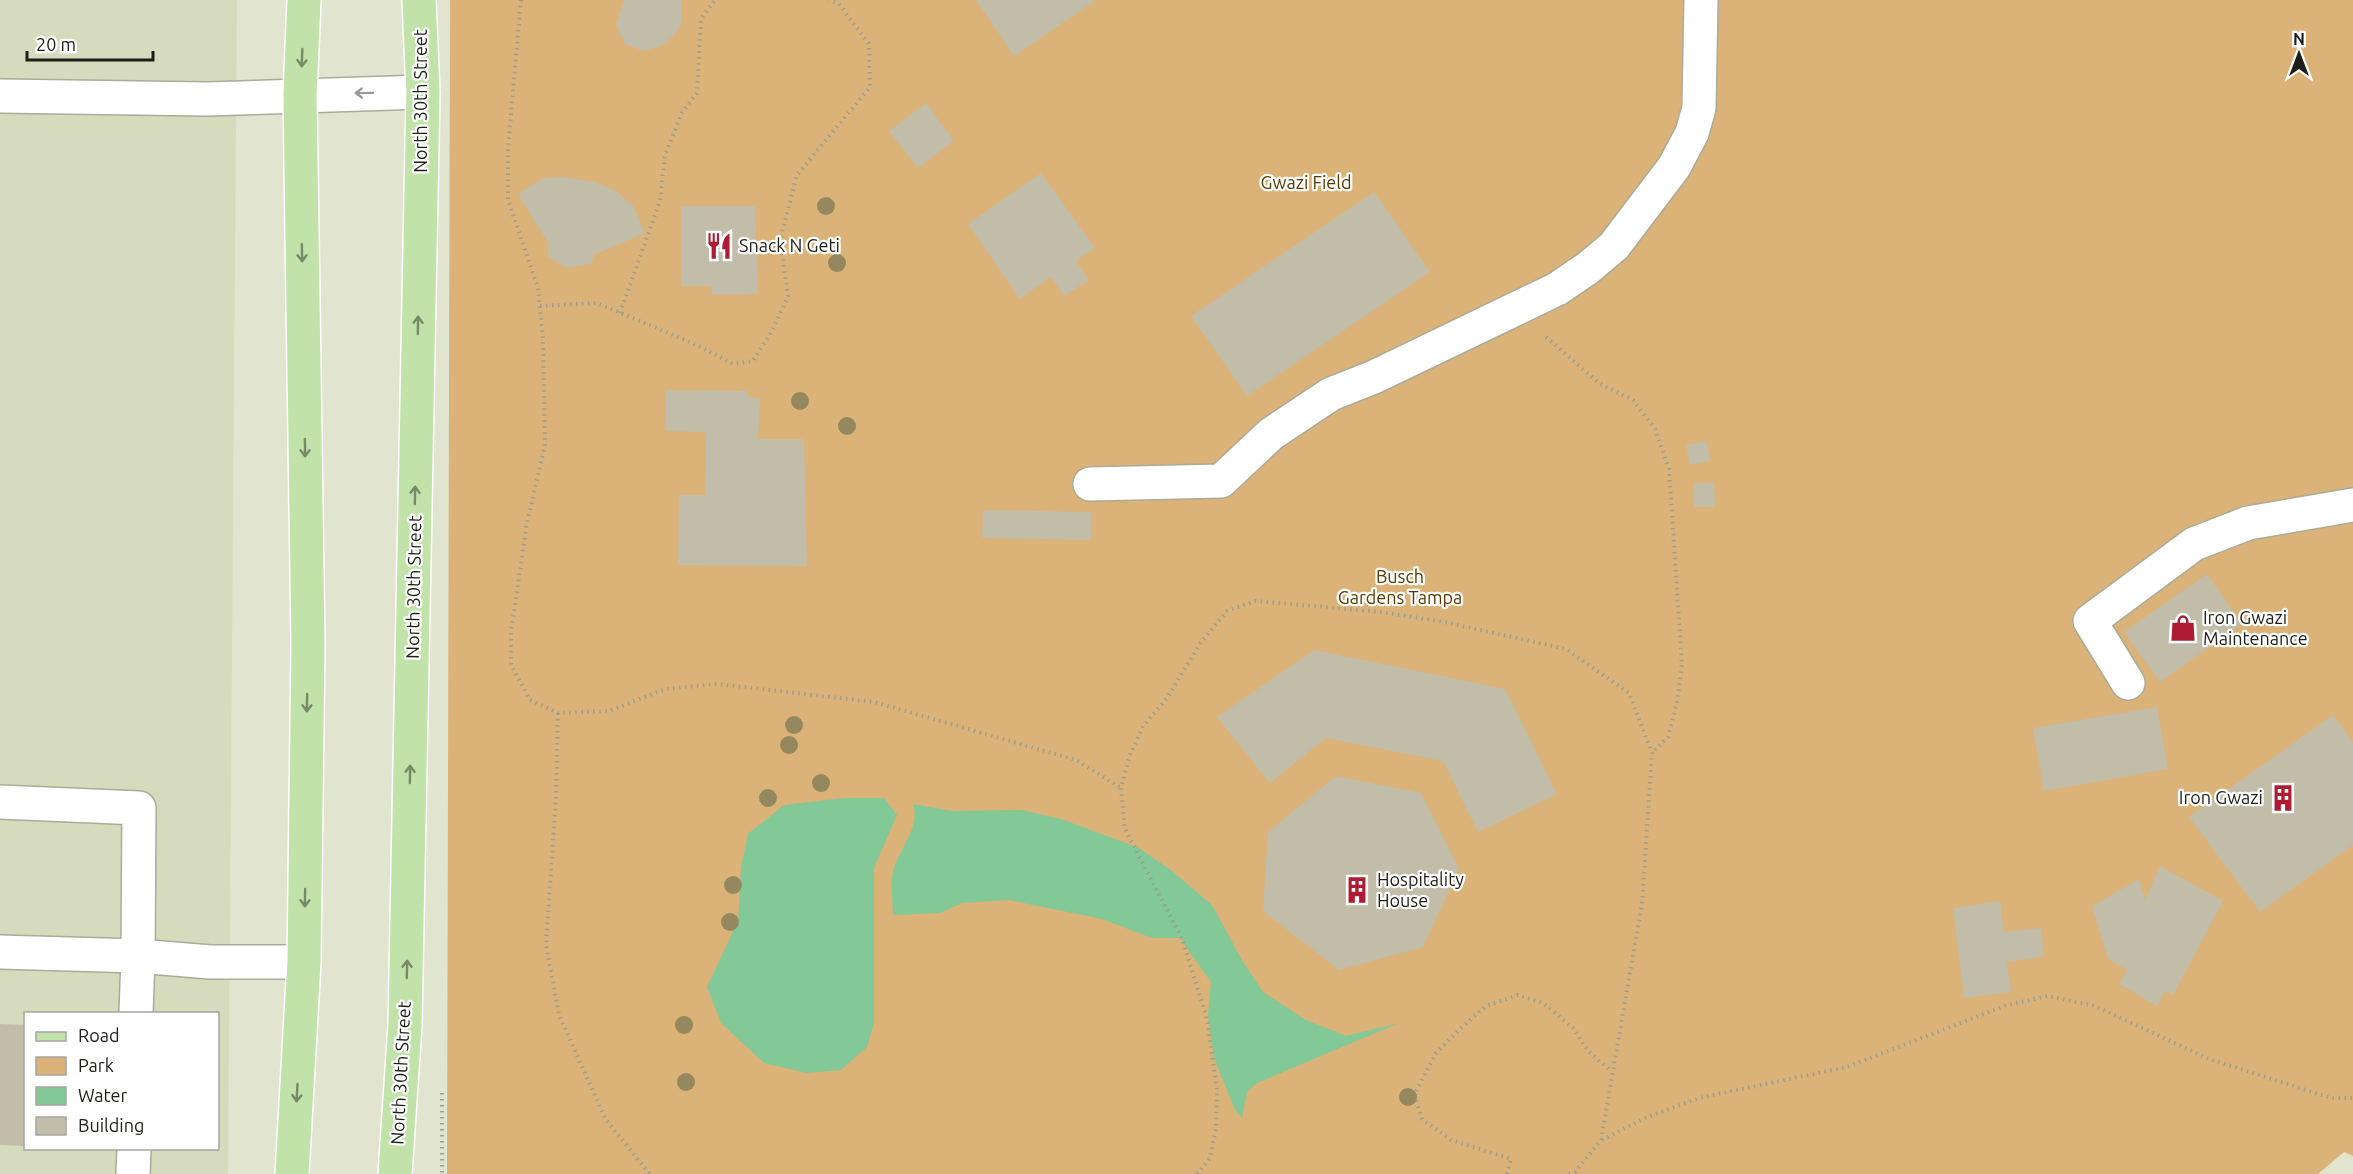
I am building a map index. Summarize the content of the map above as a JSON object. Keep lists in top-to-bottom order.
{
  "streets": {
    "main road": ["North 30th Street"]
  },
  "parks": ["Gwazi Field", "Busch Gardens Tampa"],
  "places": {
    "restaurant": ["Snack N Geti"],
    "shop": ["Iron Gwazi Maintenance"],
    "building": ["Iron Gwazi", "Hospitality House"]
  },
  "legend": [
    "Road",
    "Park",
    "Water",
    "Building"
  ],
  "scale_bar": "20 m",
  "north": "top"
}
